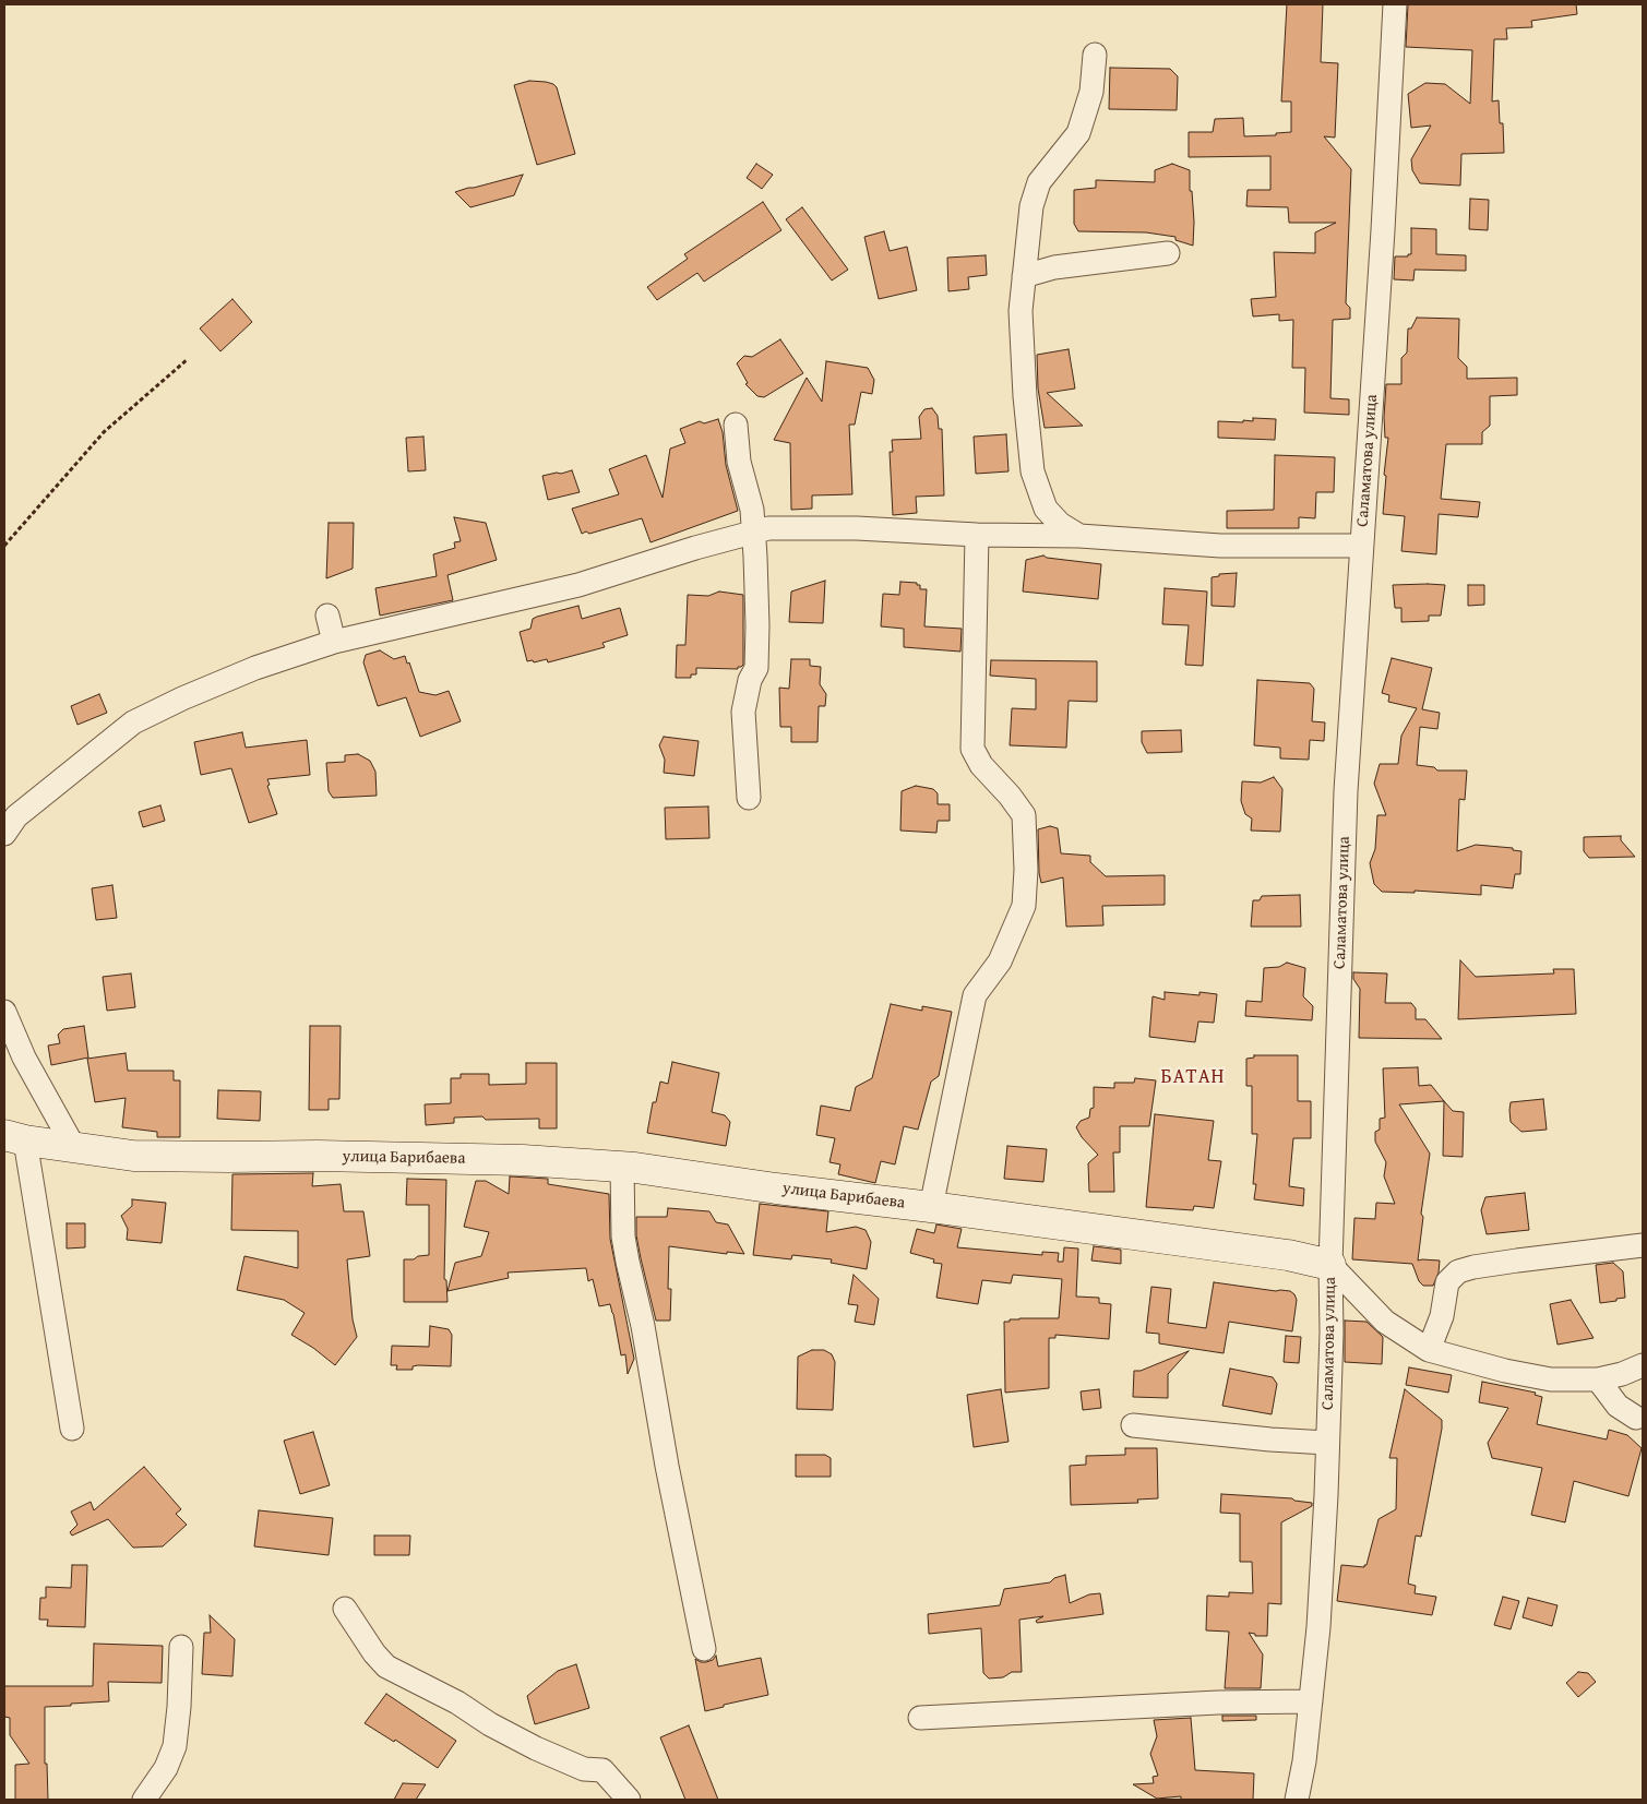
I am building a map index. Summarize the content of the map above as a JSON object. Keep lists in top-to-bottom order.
{
  "streets": {
    "street": ["Саламатова улица", "улица Барибаева"]
  },
  "crossings": [
    ["Саламатова улица", "улица Барибаева"]
  ],
  "districts": ["БАТАН"]
}
